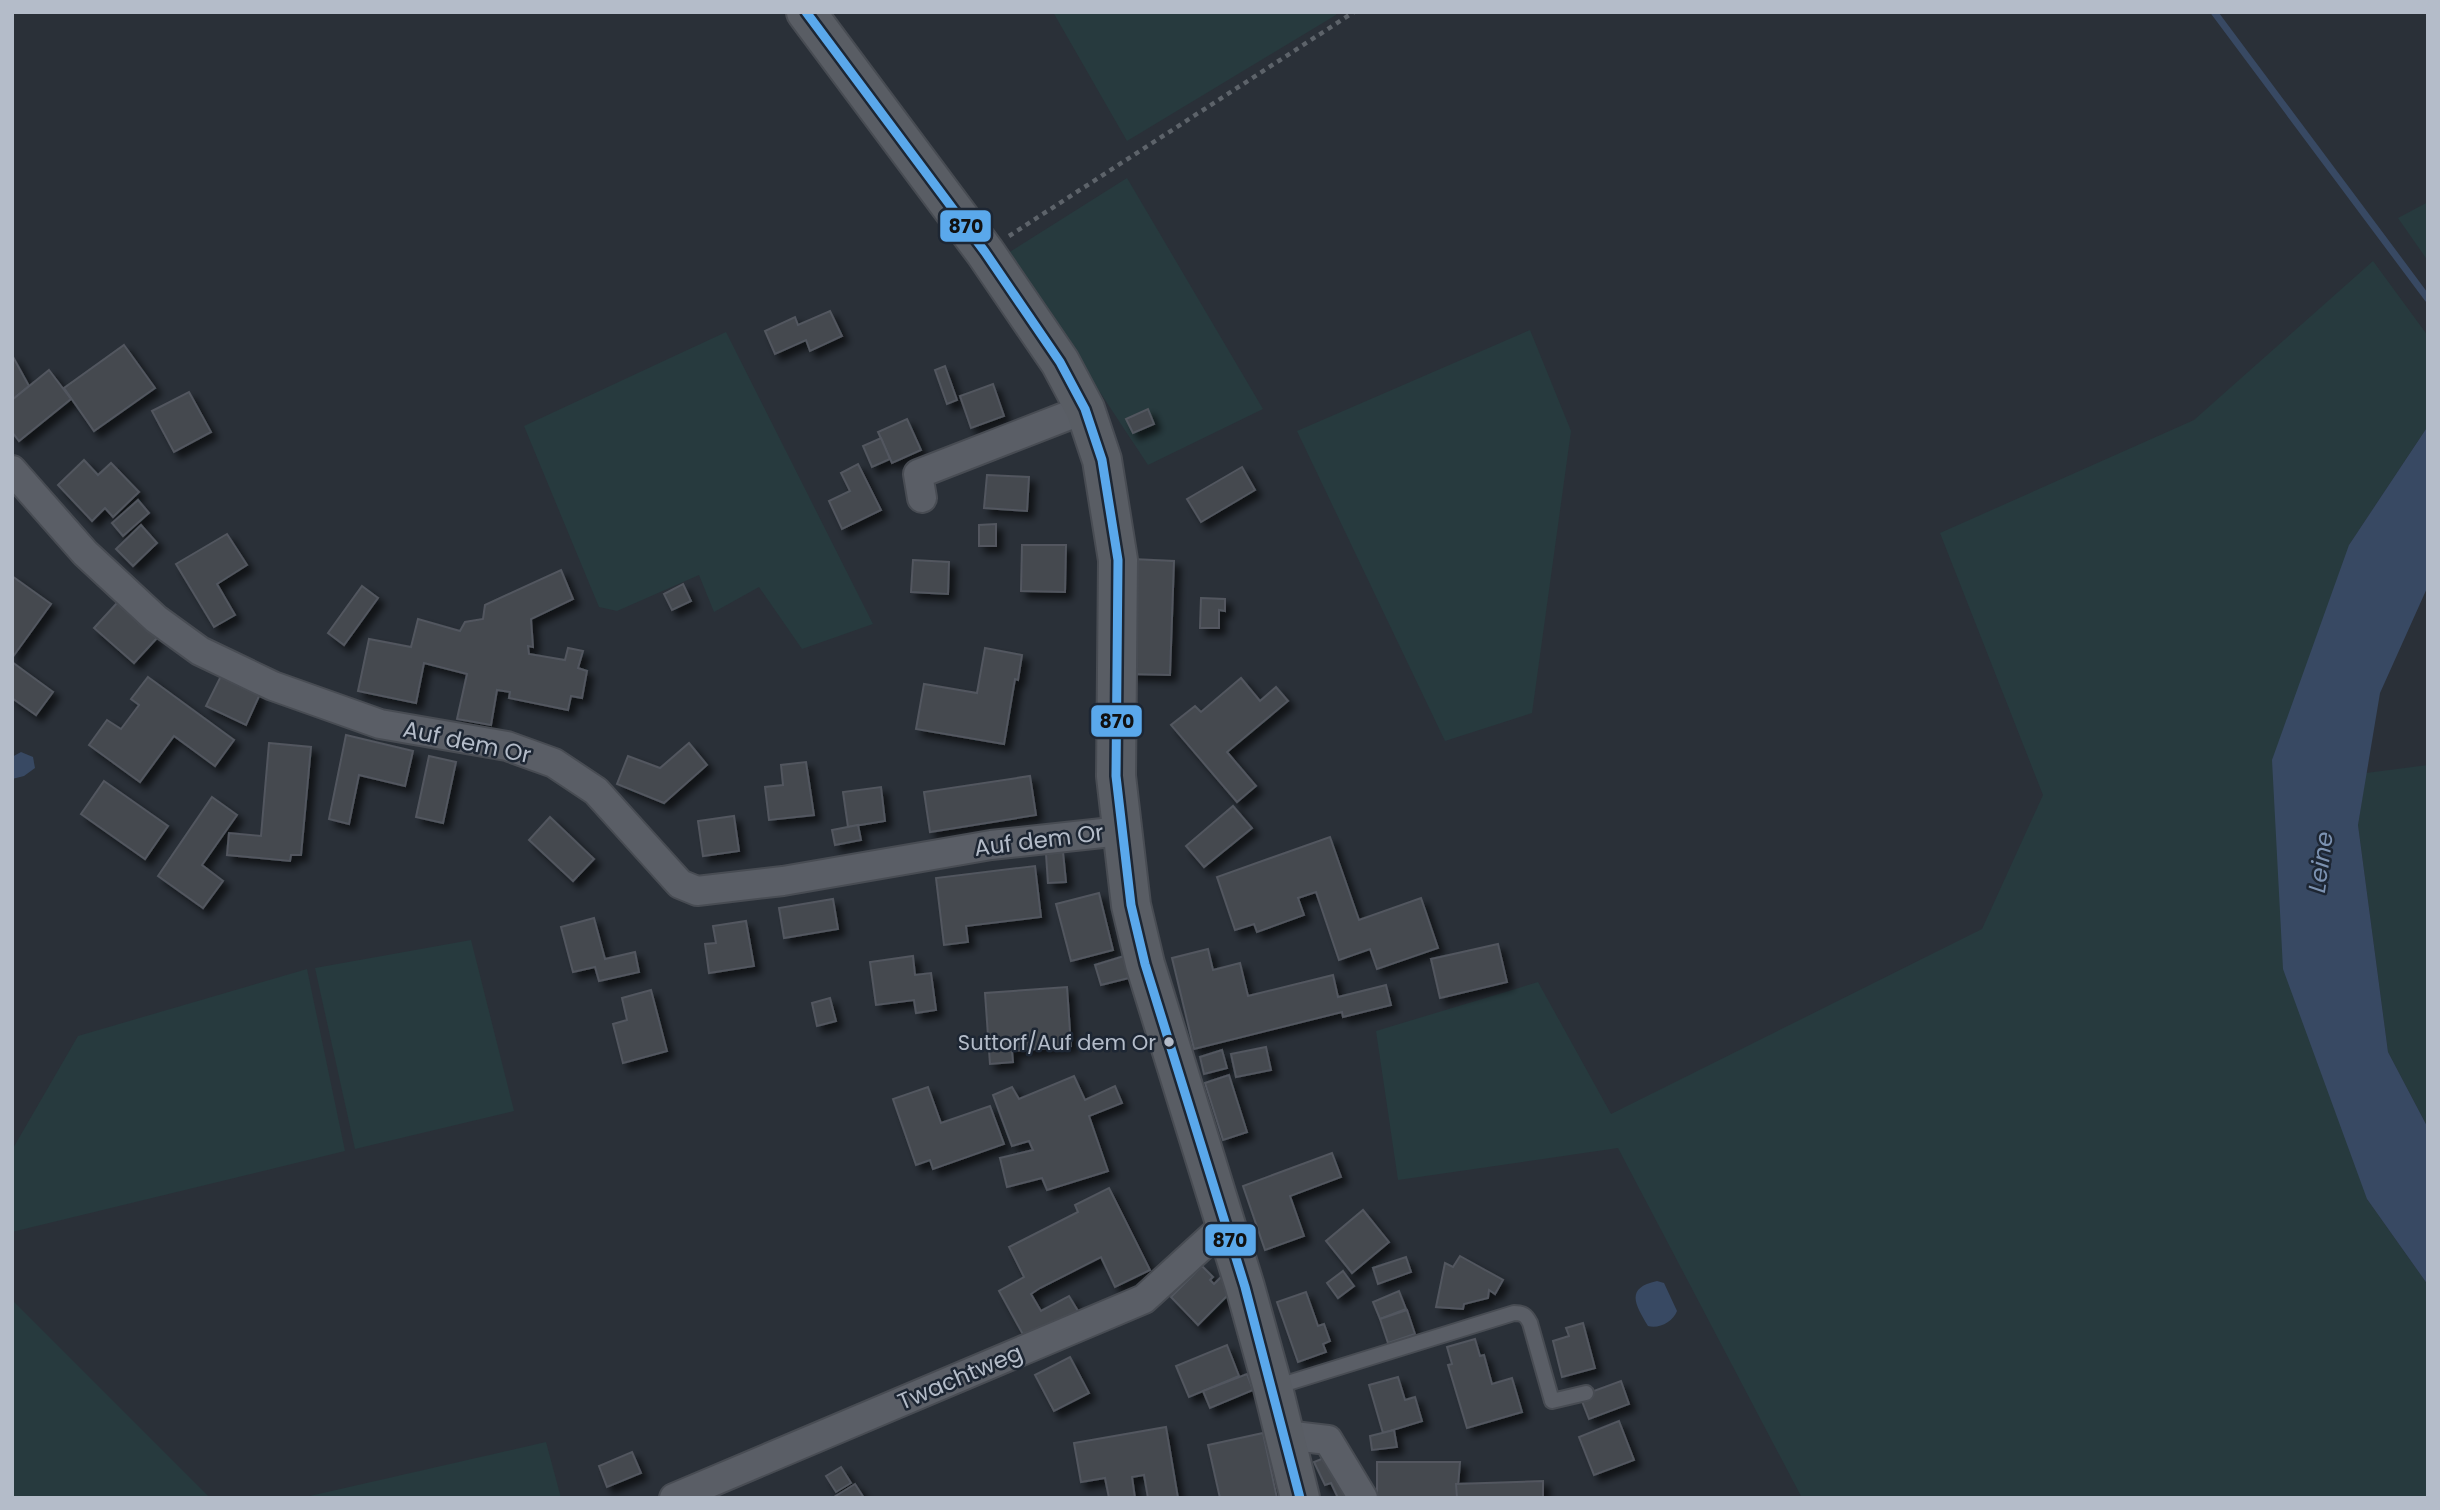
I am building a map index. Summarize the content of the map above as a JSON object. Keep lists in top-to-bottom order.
{
  "streets": {
    "street": ["Auf dem Or", "Twachtweg"]
  },
  "water": ["Leine"],
  "places": ["Suttorf/Auf dem Or"],
  "lines": ["transit line 870"]
}
